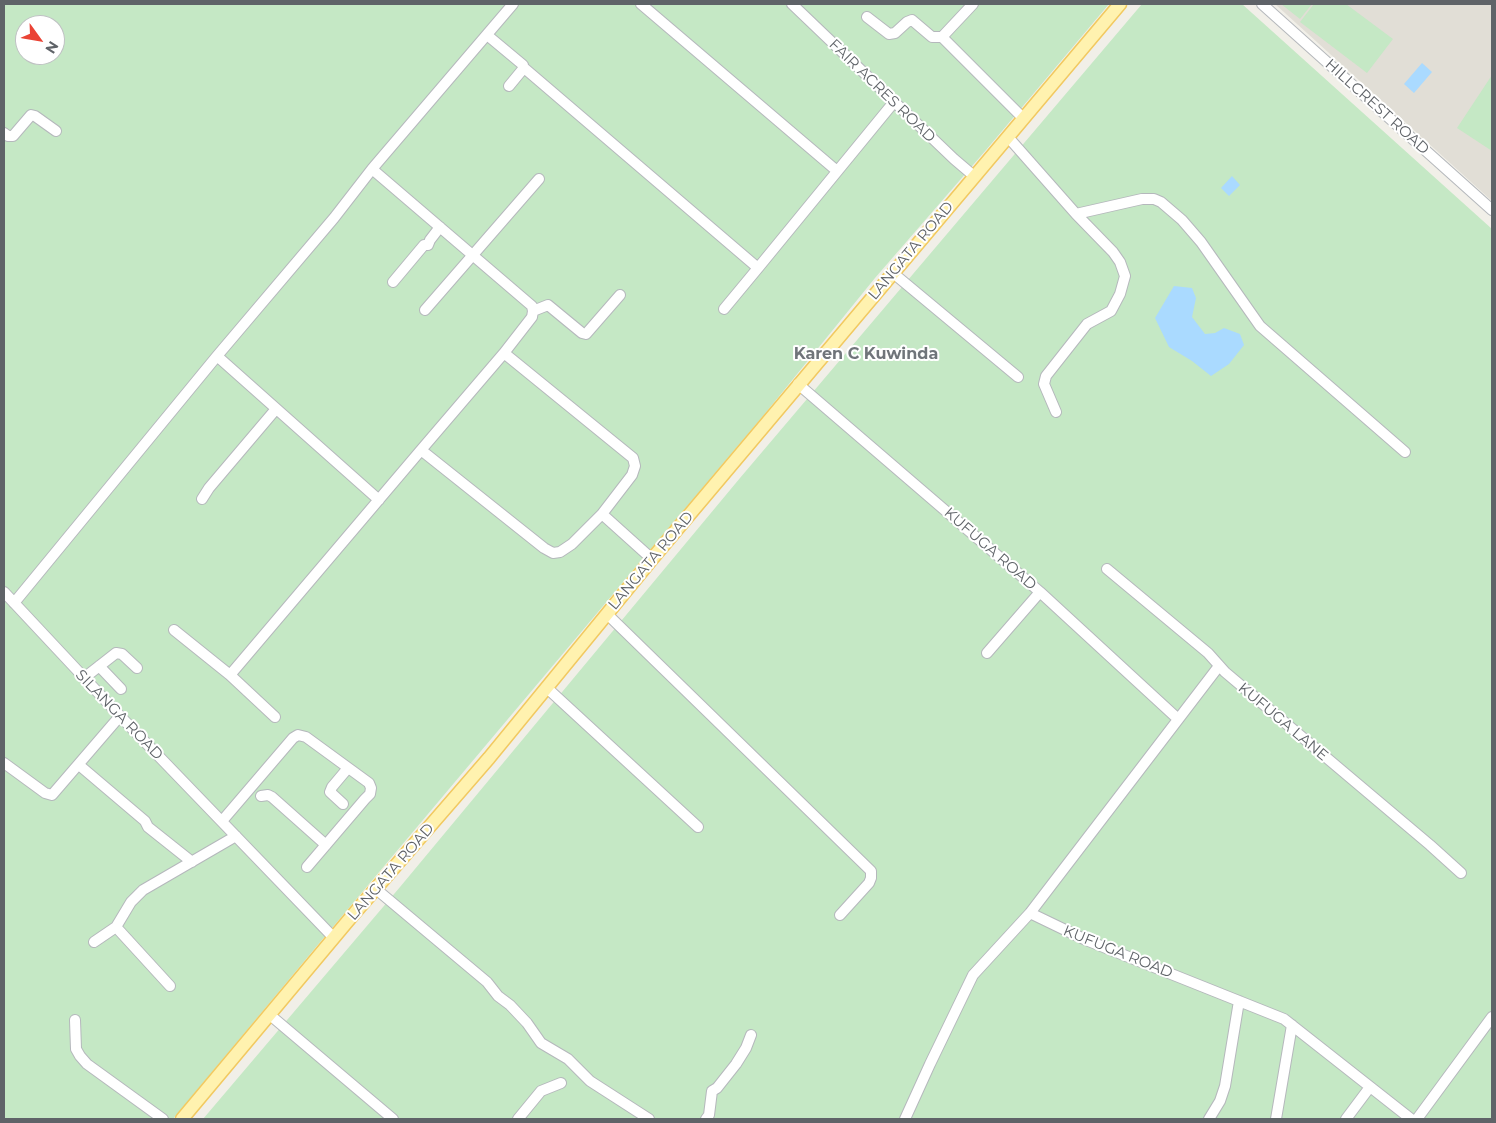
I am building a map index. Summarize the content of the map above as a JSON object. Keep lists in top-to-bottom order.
{
  "streets": {
    "main road": ["LANGATA ROAD"],
    "street": [
      "FAIR ACRES ROAD",
      "HILLCREST ROAD",
      "KUFUGA ROAD",
      "SILANGA ROAD",
      "KUFUGA LANE"
    ]
  },
  "crossings": [
    ["FAIR ACRES ROAD", "LANGATA ROAD"],
    ["LANGATA ROAD", "KUFUGA ROAD"],
    ["LANGATA ROAD", "SILANGA ROAD"]
  ],
  "districts": ["Karen C Kuwinda"],
  "north": "bottom right"
}
